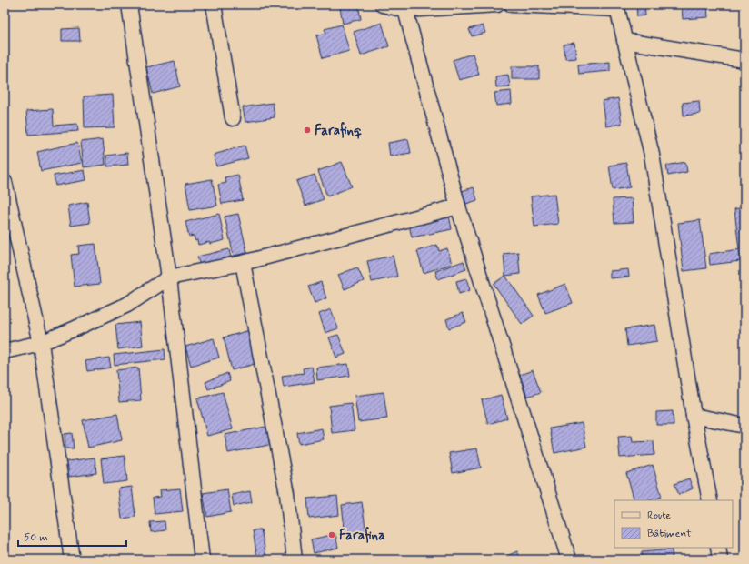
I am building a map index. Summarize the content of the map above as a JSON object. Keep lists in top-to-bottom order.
{
  "places": ["Farafinq", "Farafina"],
  "legend": ["Route", "Bâtiment"],
  "scale_bar": "50 m"
}
